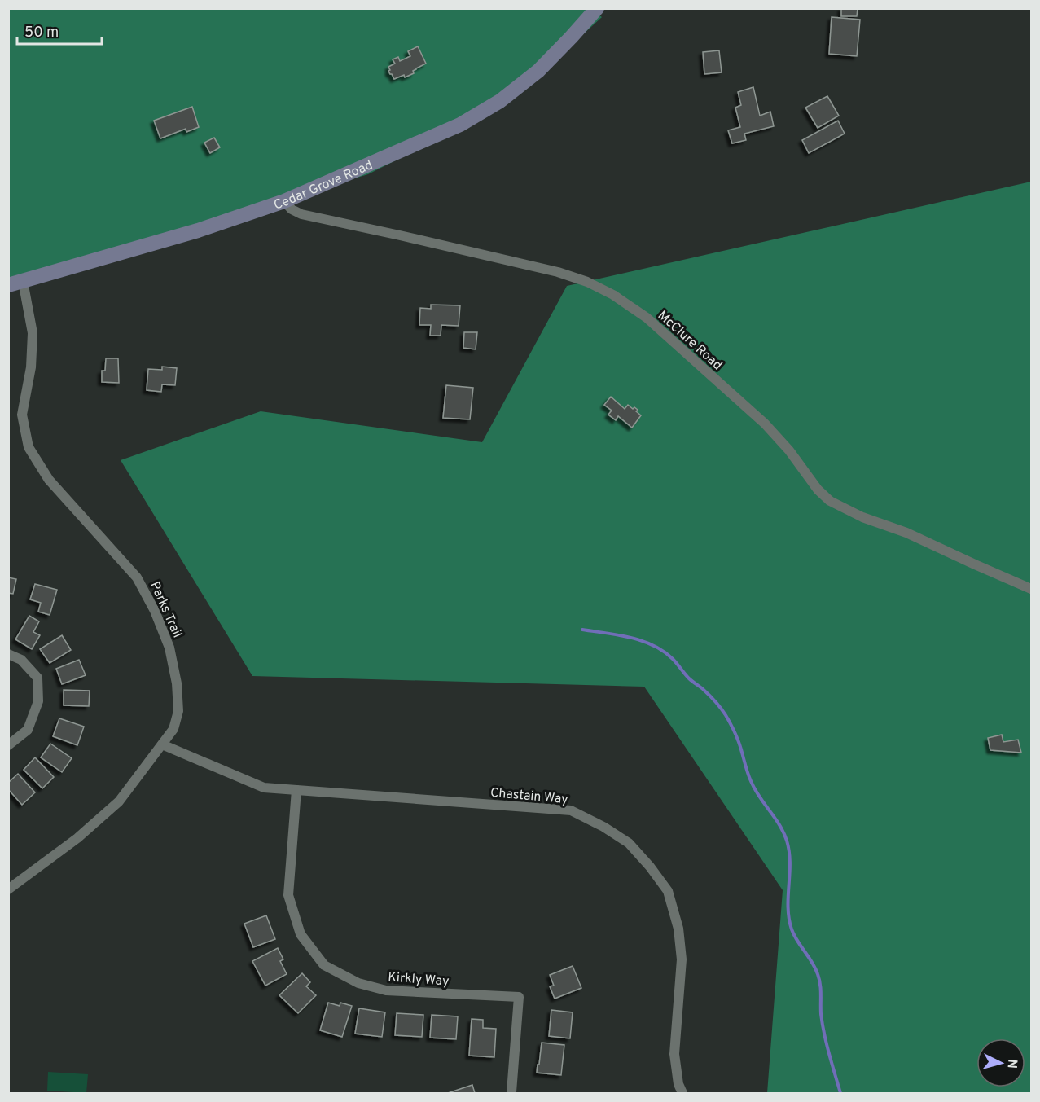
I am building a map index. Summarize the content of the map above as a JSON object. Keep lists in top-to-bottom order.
{
  "streets": {
    "main road": ["Cedar Grove Road"],
    "street": [
      "McClure Road",
      "Parks Trail",
      "Chastain Way",
      "Kirkly Way"
    ]
  },
  "crossings": [
    ["Cedar Grove Road", "McClure Road"],
    ["Cedar Grove Road", "Parks Trail"],
    ["Parks Trail", "Chastain Way"],
    ["Chastain Way", "Kirkly Way"]
  ],
  "scale_bar": "50 m",
  "north": "right"
}
